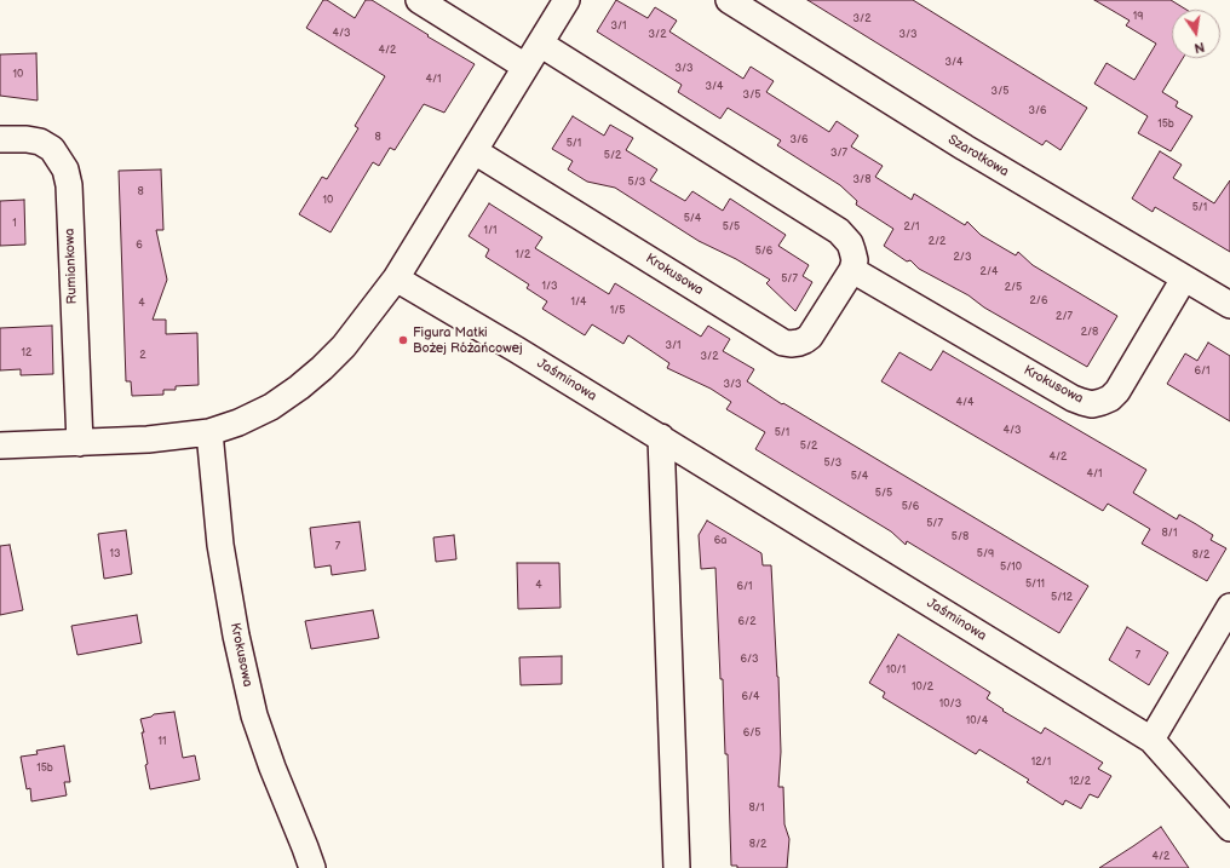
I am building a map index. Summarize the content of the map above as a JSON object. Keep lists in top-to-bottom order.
{
  "streets": {
    "street": [
      "Szarotkowa",
      "Rumiankowa",
      "Krokusowa",
      "Jaśminowa"
    ]
  },
  "crossings": [
    ["Szarotkowa", "Krokusowa"]
  ],
  "places": ["Figura Matki Bożej Różańcowej"],
  "house_numbers": [
    "19",
    "3/2",
    "3/1",
    "4/3",
    "3/2",
    "3/3",
    "4/2",
    "3/4",
    "3/3",
    "10",
    "4/1",
    "3/4",
    "3/5",
    "3/5",
    "3/6",
    "15b",
    "8",
    "3/6",
    "5/1",
    "3/7",
    "5/2",
    "3/8",
    "5/3",
    "8",
    "10",
    "5/1",
    "5/4",
    "1",
    "5/5",
    "2/1",
    "1/1",
    "2/2",
    "6",
    "5/6",
    "1/2",
    "2/3",
    "2/4",
    "5/7",
    "1/3",
    "2/5",
    "2/6",
    "1/4",
    "4",
    "1/5",
    "2/7",
    "2/8",
    "3/1",
    "12",
    "2",
    "3/2",
    "6/1",
    "3/3",
    "4/4",
    "4/3",
    "5/1",
    "5/2",
    "4/2",
    "5/3",
    "4/1",
    "5/4",
    "5/5",
    "5/6",
    "5/7",
    "8/1",
    "5/8",
    "6a",
    "7",
    "13",
    "5/9",
    "8/2",
    "5/10",
    "5/11",
    "4",
    "6/1",
    "5/12",
    "6/2",
    "7",
    "6/3",
    "10/1",
    "10/2",
    "6/4",
    "10/3",
    "10/4",
    "6/5",
    "11",
    "12/1",
    "15b",
    "12/2",
    "8/1",
    "8/2",
    "4/2"
  ],
  "north": "bottom"
}
